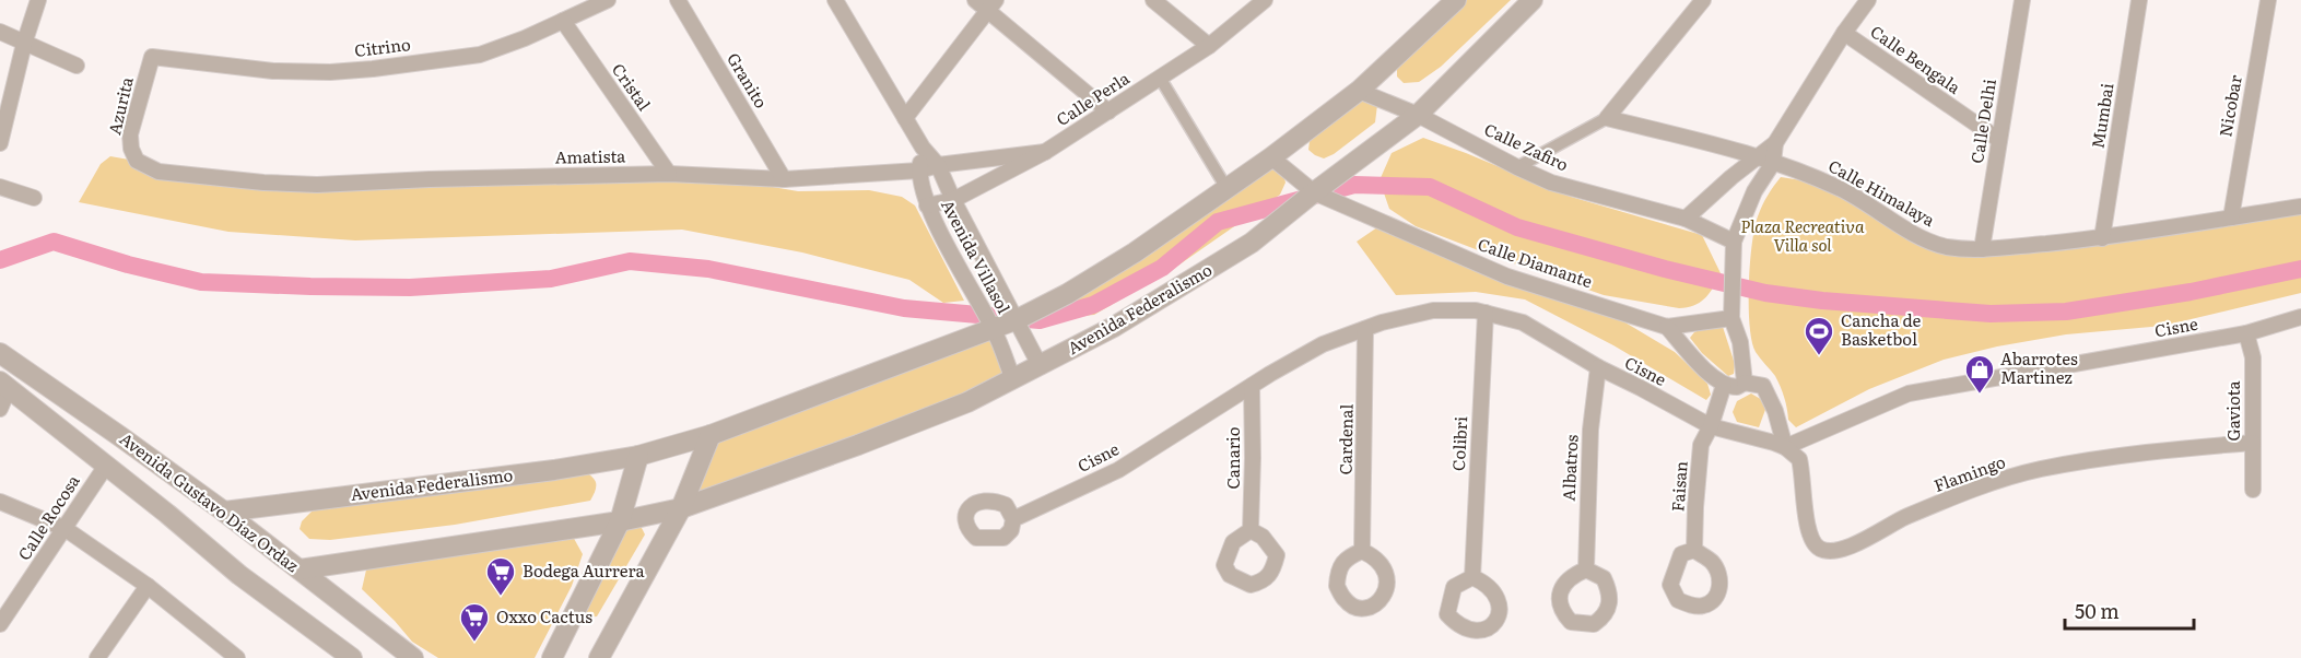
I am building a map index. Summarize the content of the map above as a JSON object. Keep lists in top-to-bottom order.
{
  "streets": {
    "street": [
      "Citrino",
      "Calle Bengala",
      "Granito",
      "Cristal",
      "Calle Perla",
      "Azurita",
      "Nicobar",
      "Mumbai",
      "Calle Delhi",
      "Calle Zafiro",
      "Amatista",
      "Calle Himalaya",
      "Avenida Villasol",
      "Calle Diamante",
      "Avenida Federalismo",
      "Cisne",
      "Gaviota",
      "Cardenal",
      "Colibri",
      "Canario",
      "Albatros",
      "Flamingo",
      "Faisan",
      "Avenida Gustavo Díaz Ordaz",
      "Calle Rocosa"
    ]
  },
  "crossings": [
    ["Citrino", "Cristal"],
    ["Citrino", "Azurita"],
    ["Calle Bengala", "Calle Delhi"],
    ["Granito", "Amatista"],
    ["Cristal", "Amatista"],
    ["Calle Perla", "Amatista"],
    ["Calle Perla", "Avenida Villasol"],
    ["Azurita", "Amatista"],
    ["Nicobar", "Calle Himalaya"],
    ["Mumbai", "Calle Himalaya"],
    ["Calle Delhi", "Calle Himalaya"],
    ["Calle Zafiro", "Avenida Federalismo"],
    ["Amatista", "Avenida Villasol"],
    ["Avenida Villasol", "Avenida Federalismo"],
    ["Calle Diamante", "Avenida Federalismo"],
    ["Avenida Federalismo", "Avenida Gustavo Díaz Ordaz"],
    ["Cisne", "Gaviota"],
    ["Cisne", "Cardenal"],
    ["Cisne", "Colibri"],
    ["Cisne", "Canario"],
    ["Cisne", "Albatros"],
    ["Cisne", "Flamingo"],
    ["Cisne", "Faisan"],
    ["Gaviota", "Flamingo"],
    ["Avenida Gustavo Díaz Ordaz", "Calle Rocosa"]
  ],
  "parks": ["Plaza Recreativa Villa sol"],
  "places": {
    "sports": ["Cancha de Basketbol"],
    "shop": ["Abarrotes Martinez"],
    "supermarket": ["Bodega Aurrera", "Oxxo Cactus"]
  },
  "scale_bar": "50 m"
}
